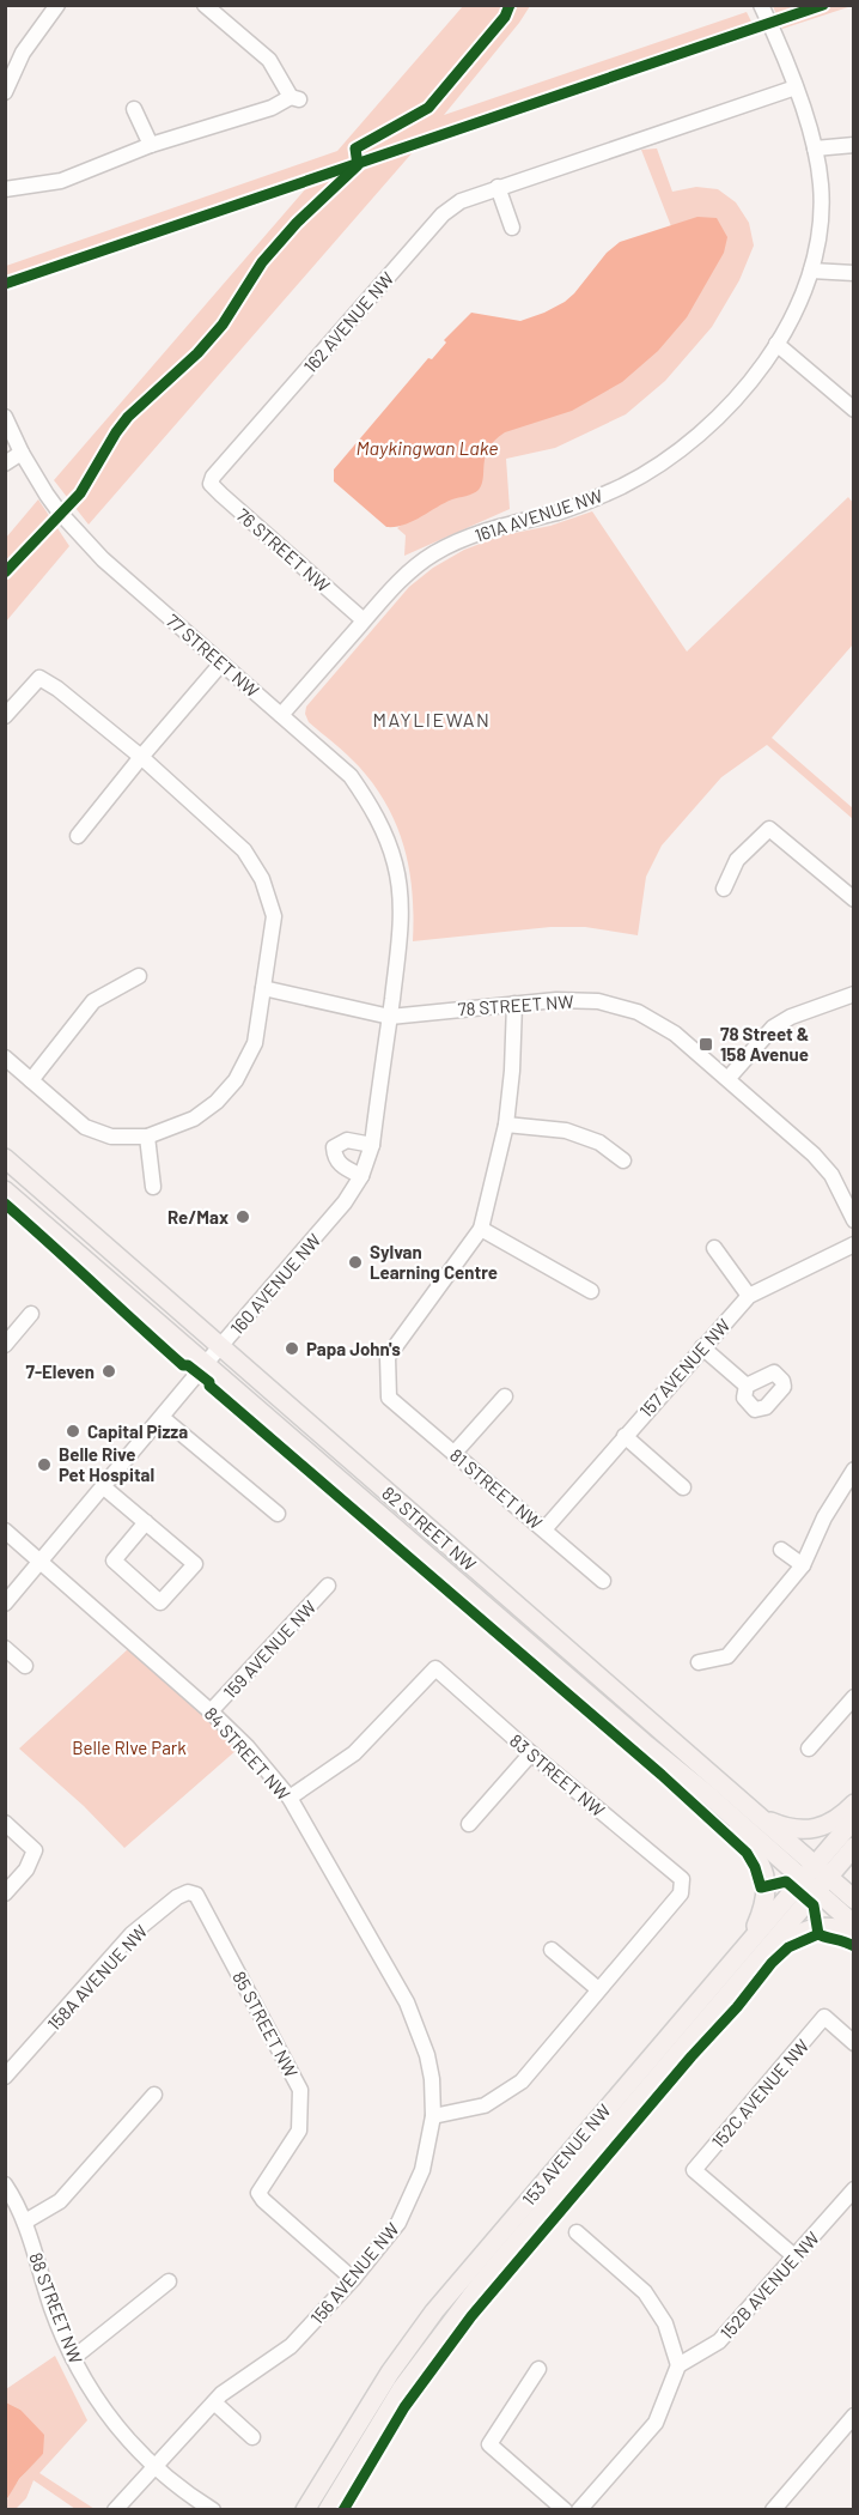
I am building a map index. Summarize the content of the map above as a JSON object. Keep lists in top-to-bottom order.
{
  "streets": {
    "main road": ["82 STREET NW", "153 AVENUE NW"],
    "street": [
      "162 AVENUE NW",
      "161A AVENUE NW",
      "76 STREET NW",
      "77 STREET NW",
      "78 STREET NW",
      "160 AVENUE NW",
      "157 AVENUE NW",
      "81 STREET NW",
      "159 AVENUE NW",
      "84 STREET NW",
      "83 STREET NW",
      "158A AVENUE NW",
      "85 STREET NW",
      "152C AVENUE NW",
      "156 AVENUE NW",
      "152B AVENUE NW",
      "88 STREET NW"
    ]
  },
  "crossings": [
    ["162 AVENUE NW", "161A AVENUE NW"],
    ["162 AVENUE NW", "76 STREET NW"],
    ["161A AVENUE NW", "76 STREET NW"],
    ["161A AVENUE NW", "77 STREET NW"],
    ["77 STREET NW", "160 AVENUE NW"],
    ["78 STREET NW", "160 AVENUE NW"],
    ["160 AVENUE NW", "82 STREET NW"],
    ["160 AVENUE NW", "84 STREET NW"],
    ["157 AVENUE NW", "81 STREET NW"],
    ["82 STREET NW", "153 AVENUE NW"],
    ["159 AVENUE NW", "84 STREET NW"],
    ["84 STREET NW", "83 STREET NW"],
    ["84 STREET NW", "156 AVENUE NW"],
    ["158A AVENUE NW", "85 STREET NW"],
    ["85 STREET NW", "156 AVENUE NW"],
    ["152C AVENUE NW", "152B AVENUE NW"],
    ["156 AVENUE NW", "88 STREET NW"]
  ],
  "districts": ["MAYLIEWAN"],
  "water": ["Maykingwan Lake"],
  "parks": ["Belle RIve Park"],
  "places": {
    "transit": ["78 Street & 158 Avenue"],
    "other": [
      "Re/Max",
      "Sylvan Learning Centre",
      "Papa John's",
      "7-Eleven",
      "Capital Pizza",
      "Belle Rive Pet Hospital"
    ]
  }
}
